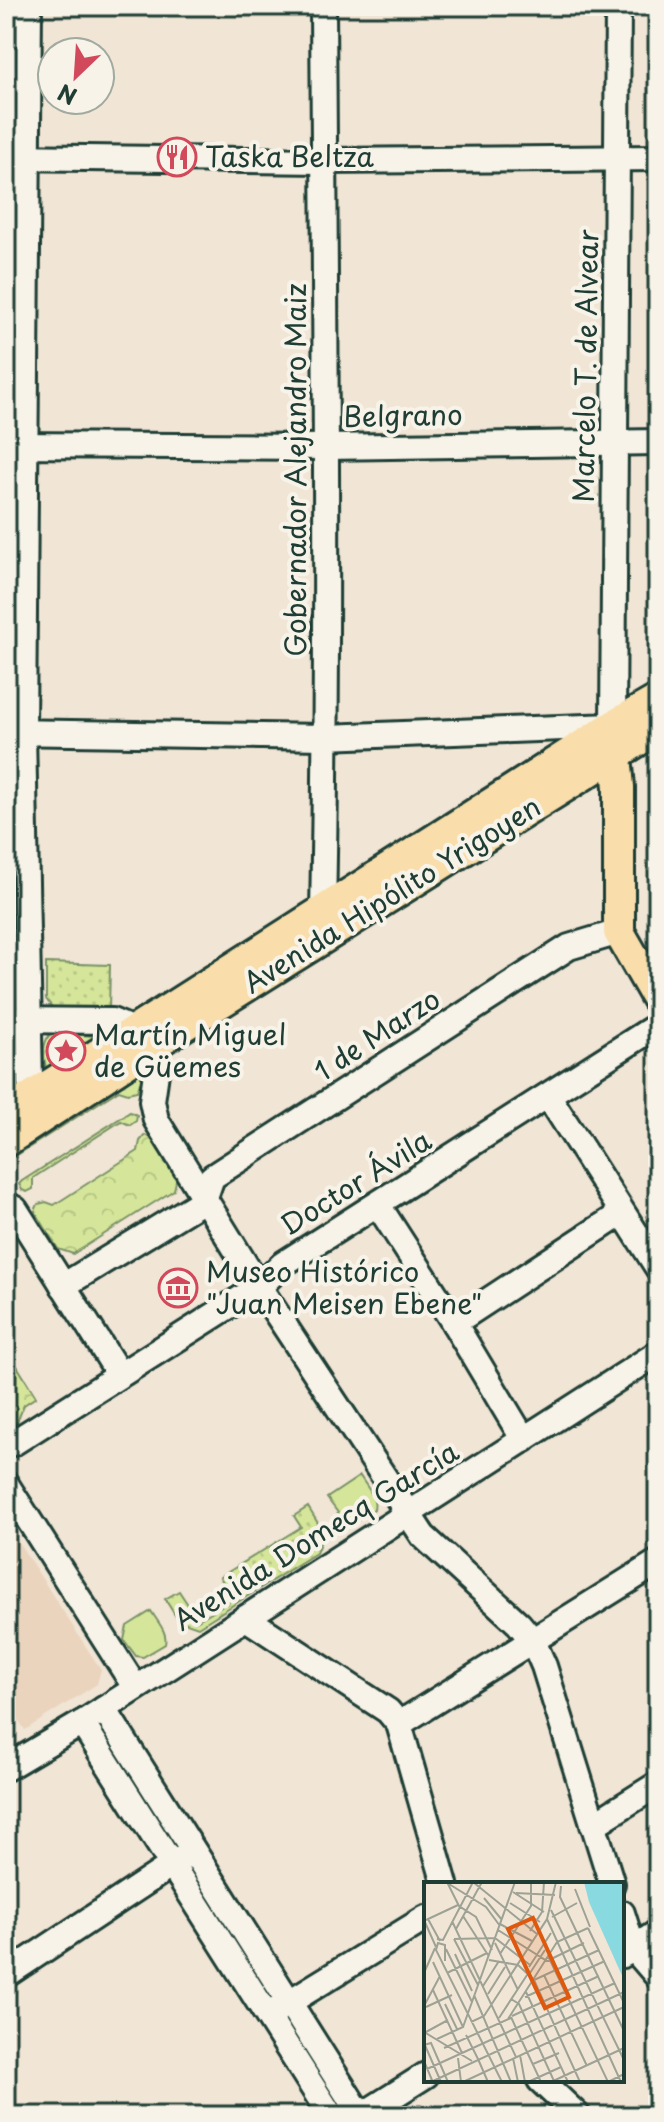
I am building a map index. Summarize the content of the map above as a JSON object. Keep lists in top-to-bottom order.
{
  "streets": {
    "main road": ["Avenida Hipólito Yrigoyen"],
    "street": [
      "Marcelo T. de Alvear",
      "Belgrano",
      "Gobernador Alejandro Maiz",
      "1 de Marzo",
      "Doctor Ávila",
      "Avenida Domecq García"
    ]
  },
  "crossings": [
    ["Marcelo T. de Alvear", "Belgrano"],
    ["Marcelo T. de Alvear", "Avenida Hipólito Yrigoyen"],
    ["Belgrano", "Gobernador Alejandro Maiz"],
    ["Gobernador Alejandro Maiz", "Avenida Hipólito Yrigoyen"]
  ],
  "places": {
    "restaurant": ["Taska Beltza"],
    "place": ["Martín Miguel de Güemes"],
    "museum": ["Museo Histórico \"Juan Meisen Ebene\""]
  },
  "north": "bottom left"
}
